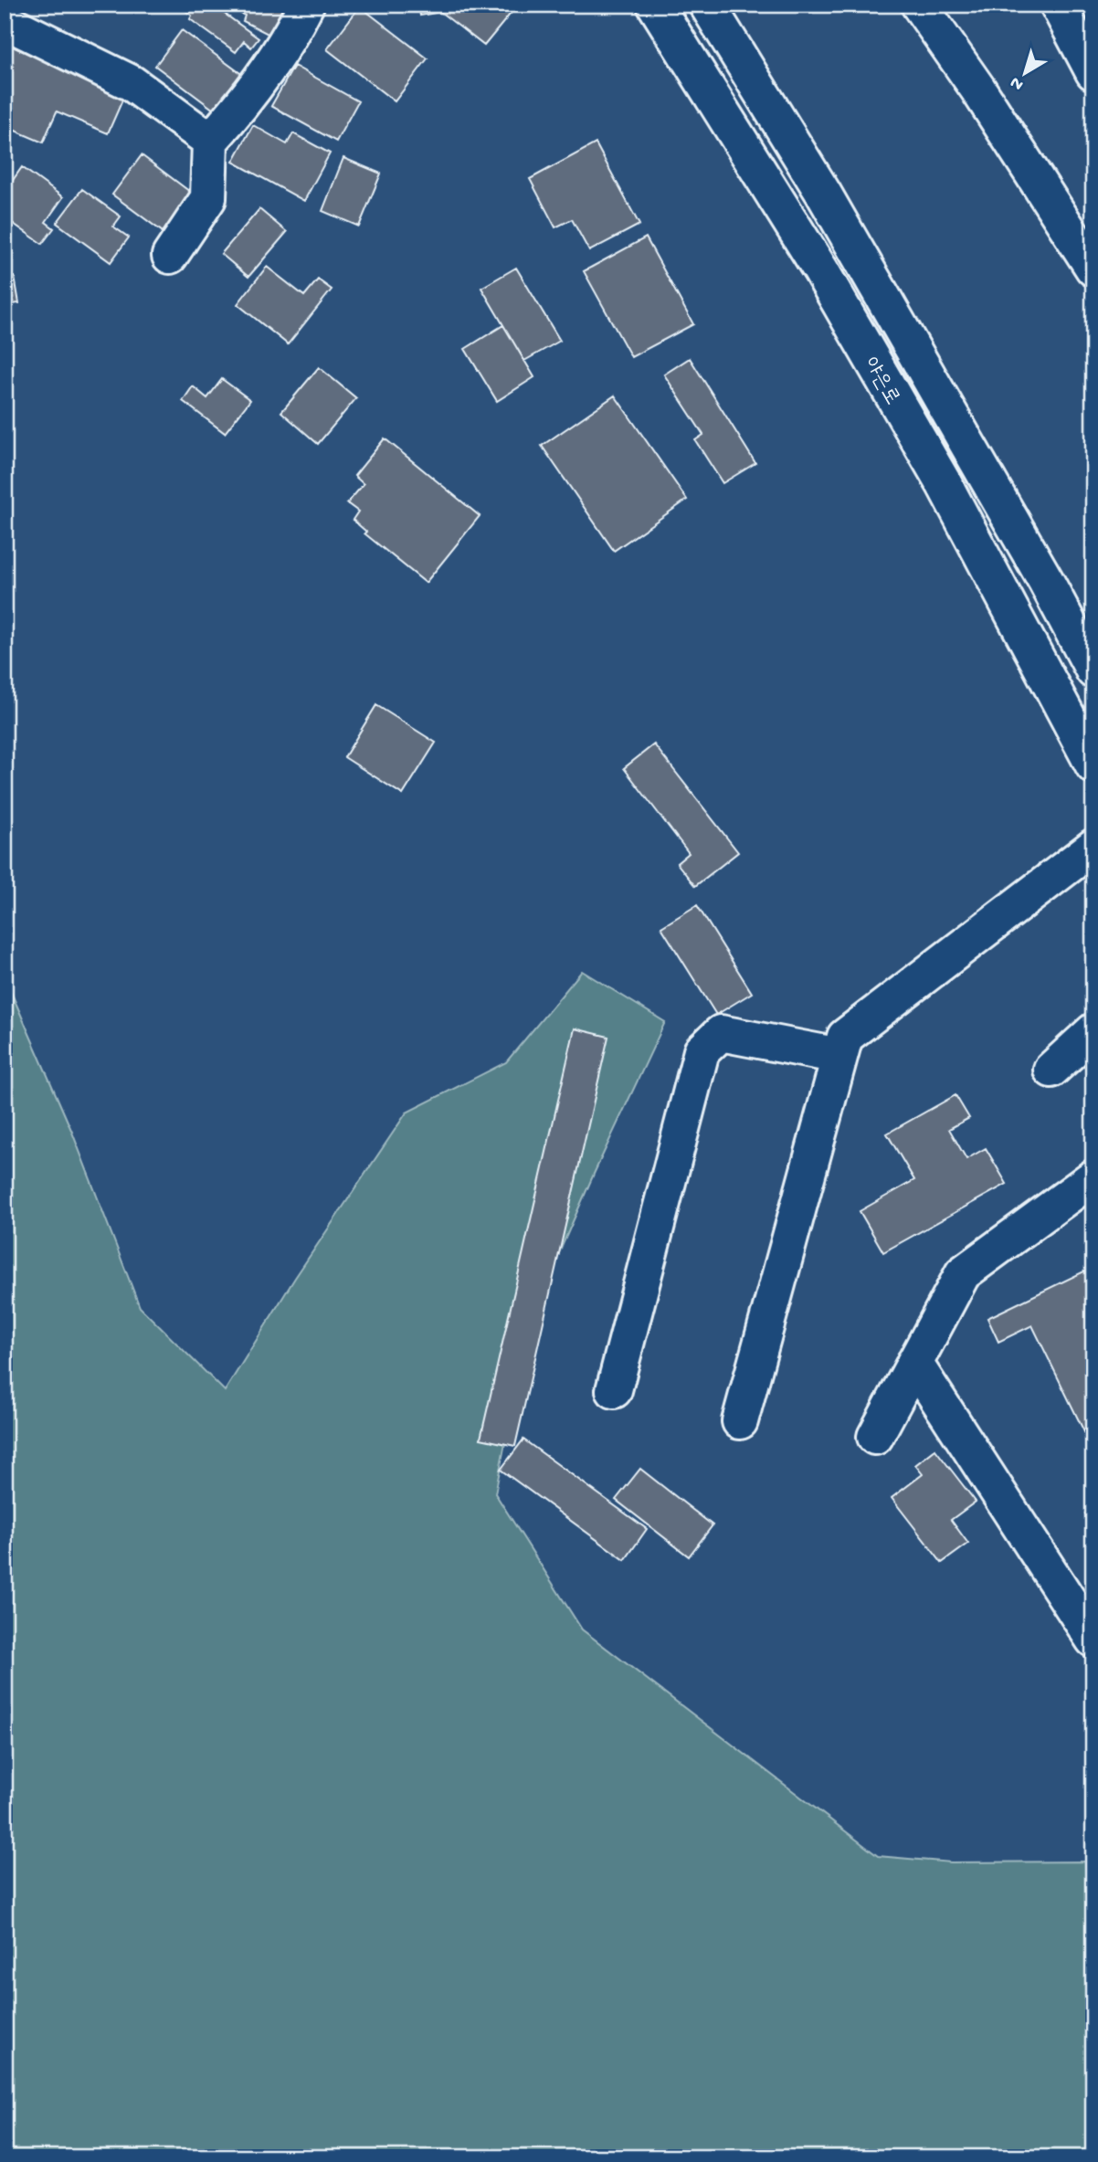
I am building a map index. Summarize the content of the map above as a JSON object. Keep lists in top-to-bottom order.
{
  "streets": {
    "main road": ["야은로"]
  },
  "north": "bottom left"
}
